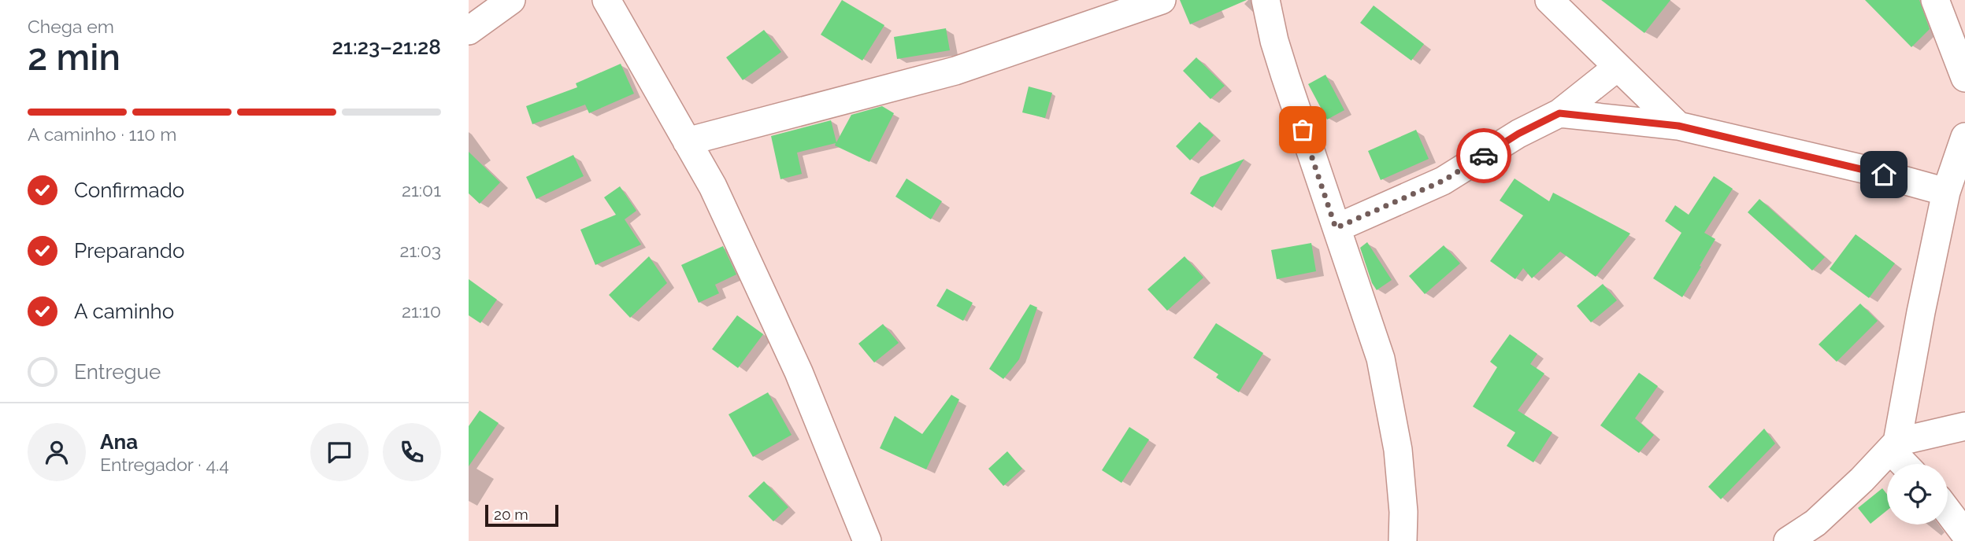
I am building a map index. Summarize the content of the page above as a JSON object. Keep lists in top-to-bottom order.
{
  "scale_bar": "20 m",
  "page": {
    "heading": ["2 min", "Chega em", "21:23–21:28"],
    "panel": ["Ana", "Entregador · 4.4"],
    "bar": "A caminho · 110 m",
    "list": [
      ["Confirmado", "21:01"],
      ["Preparando", "21:03"],
      ["A caminho", "21:10"],
      "Entregue"
    ],
    "scale": "20 m"
  }
}
